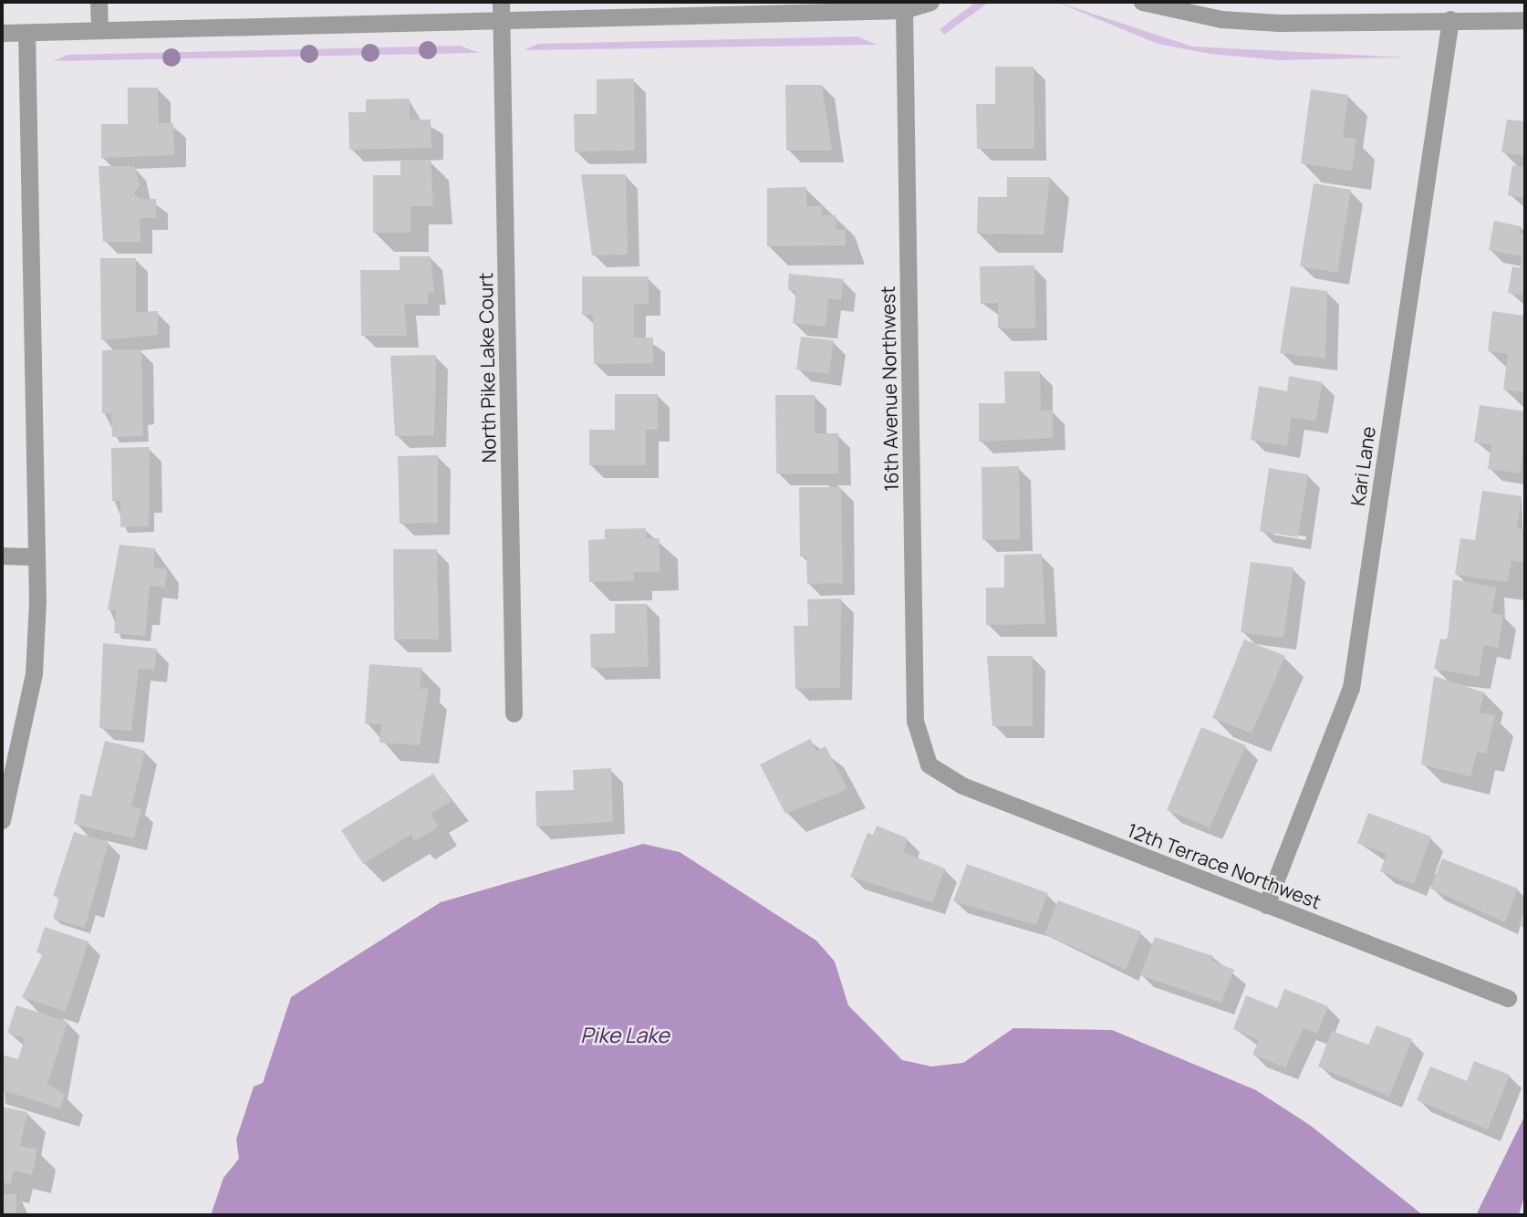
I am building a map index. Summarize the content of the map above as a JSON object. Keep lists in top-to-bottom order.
{
  "streets": {
    "street": [
      "North Pike Lake Court",
      "16th Avenue Northwest",
      "Kari Lane",
      "12th Terrace Northwest"
    ]
  },
  "crossings": [
    ["16th Avenue Northwest", "12th Terrace Northwest"],
    ["Kari Lane", "12th Terrace Northwest"]
  ],
  "water": ["Pike Lake"]
}
